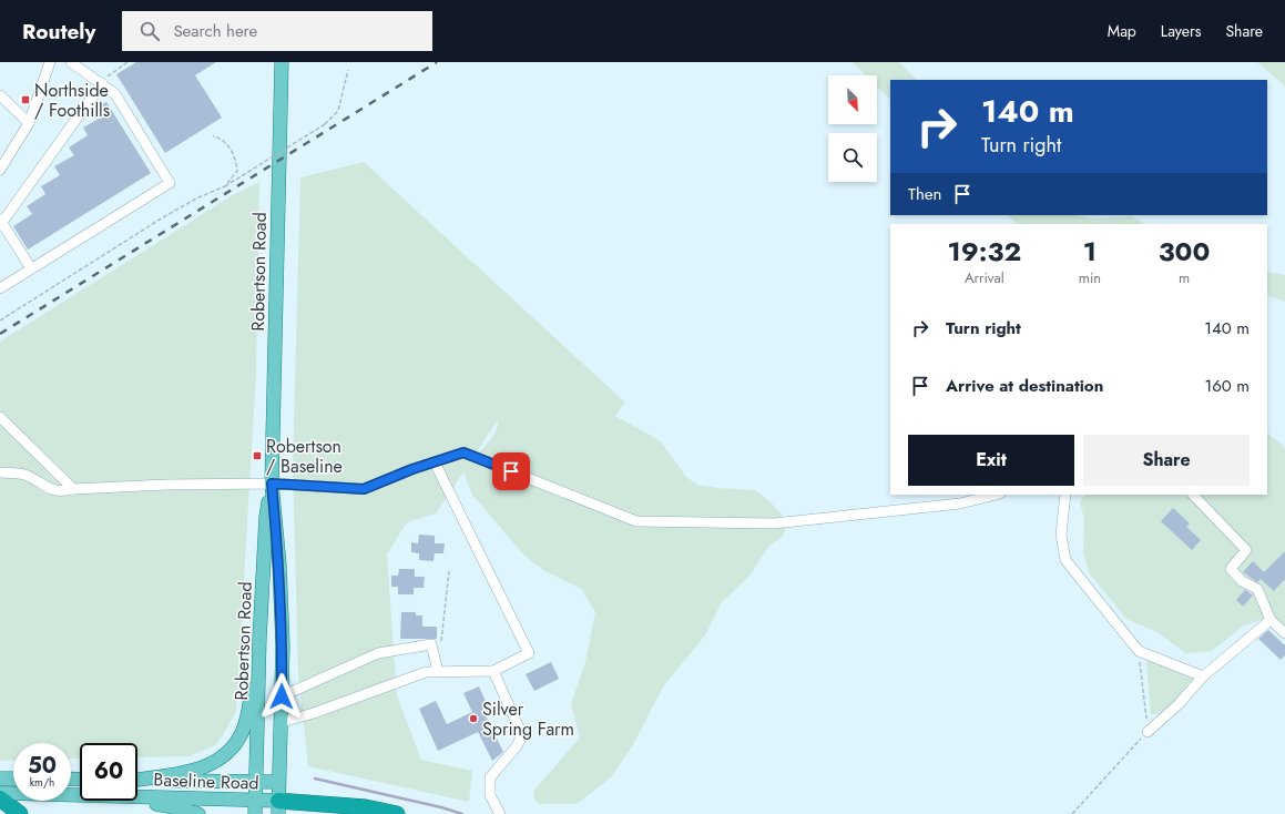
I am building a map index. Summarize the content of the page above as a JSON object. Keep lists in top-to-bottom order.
{
  "streets": {
    "main road": ["Robertson Road", "Baseline Road"]
  },
  "crossings": [
    ["Robertson Road", "Baseline Road"]
  ],
  "places": {
    "transit": ["Northside / Foothills", "Robertson / Baseline"],
    "other": ["Silver Spring Farm"]
  },
  "north": "bottom right",
  "page": {
    "header": "Routely",
    "search": "Search here",
    "nav": ["Map", "Layers", "Share"],
    "turn": ["140 m", "Turn right"],
    "then": "Then",
    "eta": [
      "19:32",
      "Arrival",
      "1",
      "min",
      "300",
      "m"
    ],
    "list": [
      {
        "name": "Turn right",
        "value": "140 m"
      },
      {
        "name": "Arrive at destination",
        "value": "160 m"
      }
    ],
    "buttons": ["Exit", "Share"],
    "speed": "50 km/h",
    "limit": "60"
  }
}
